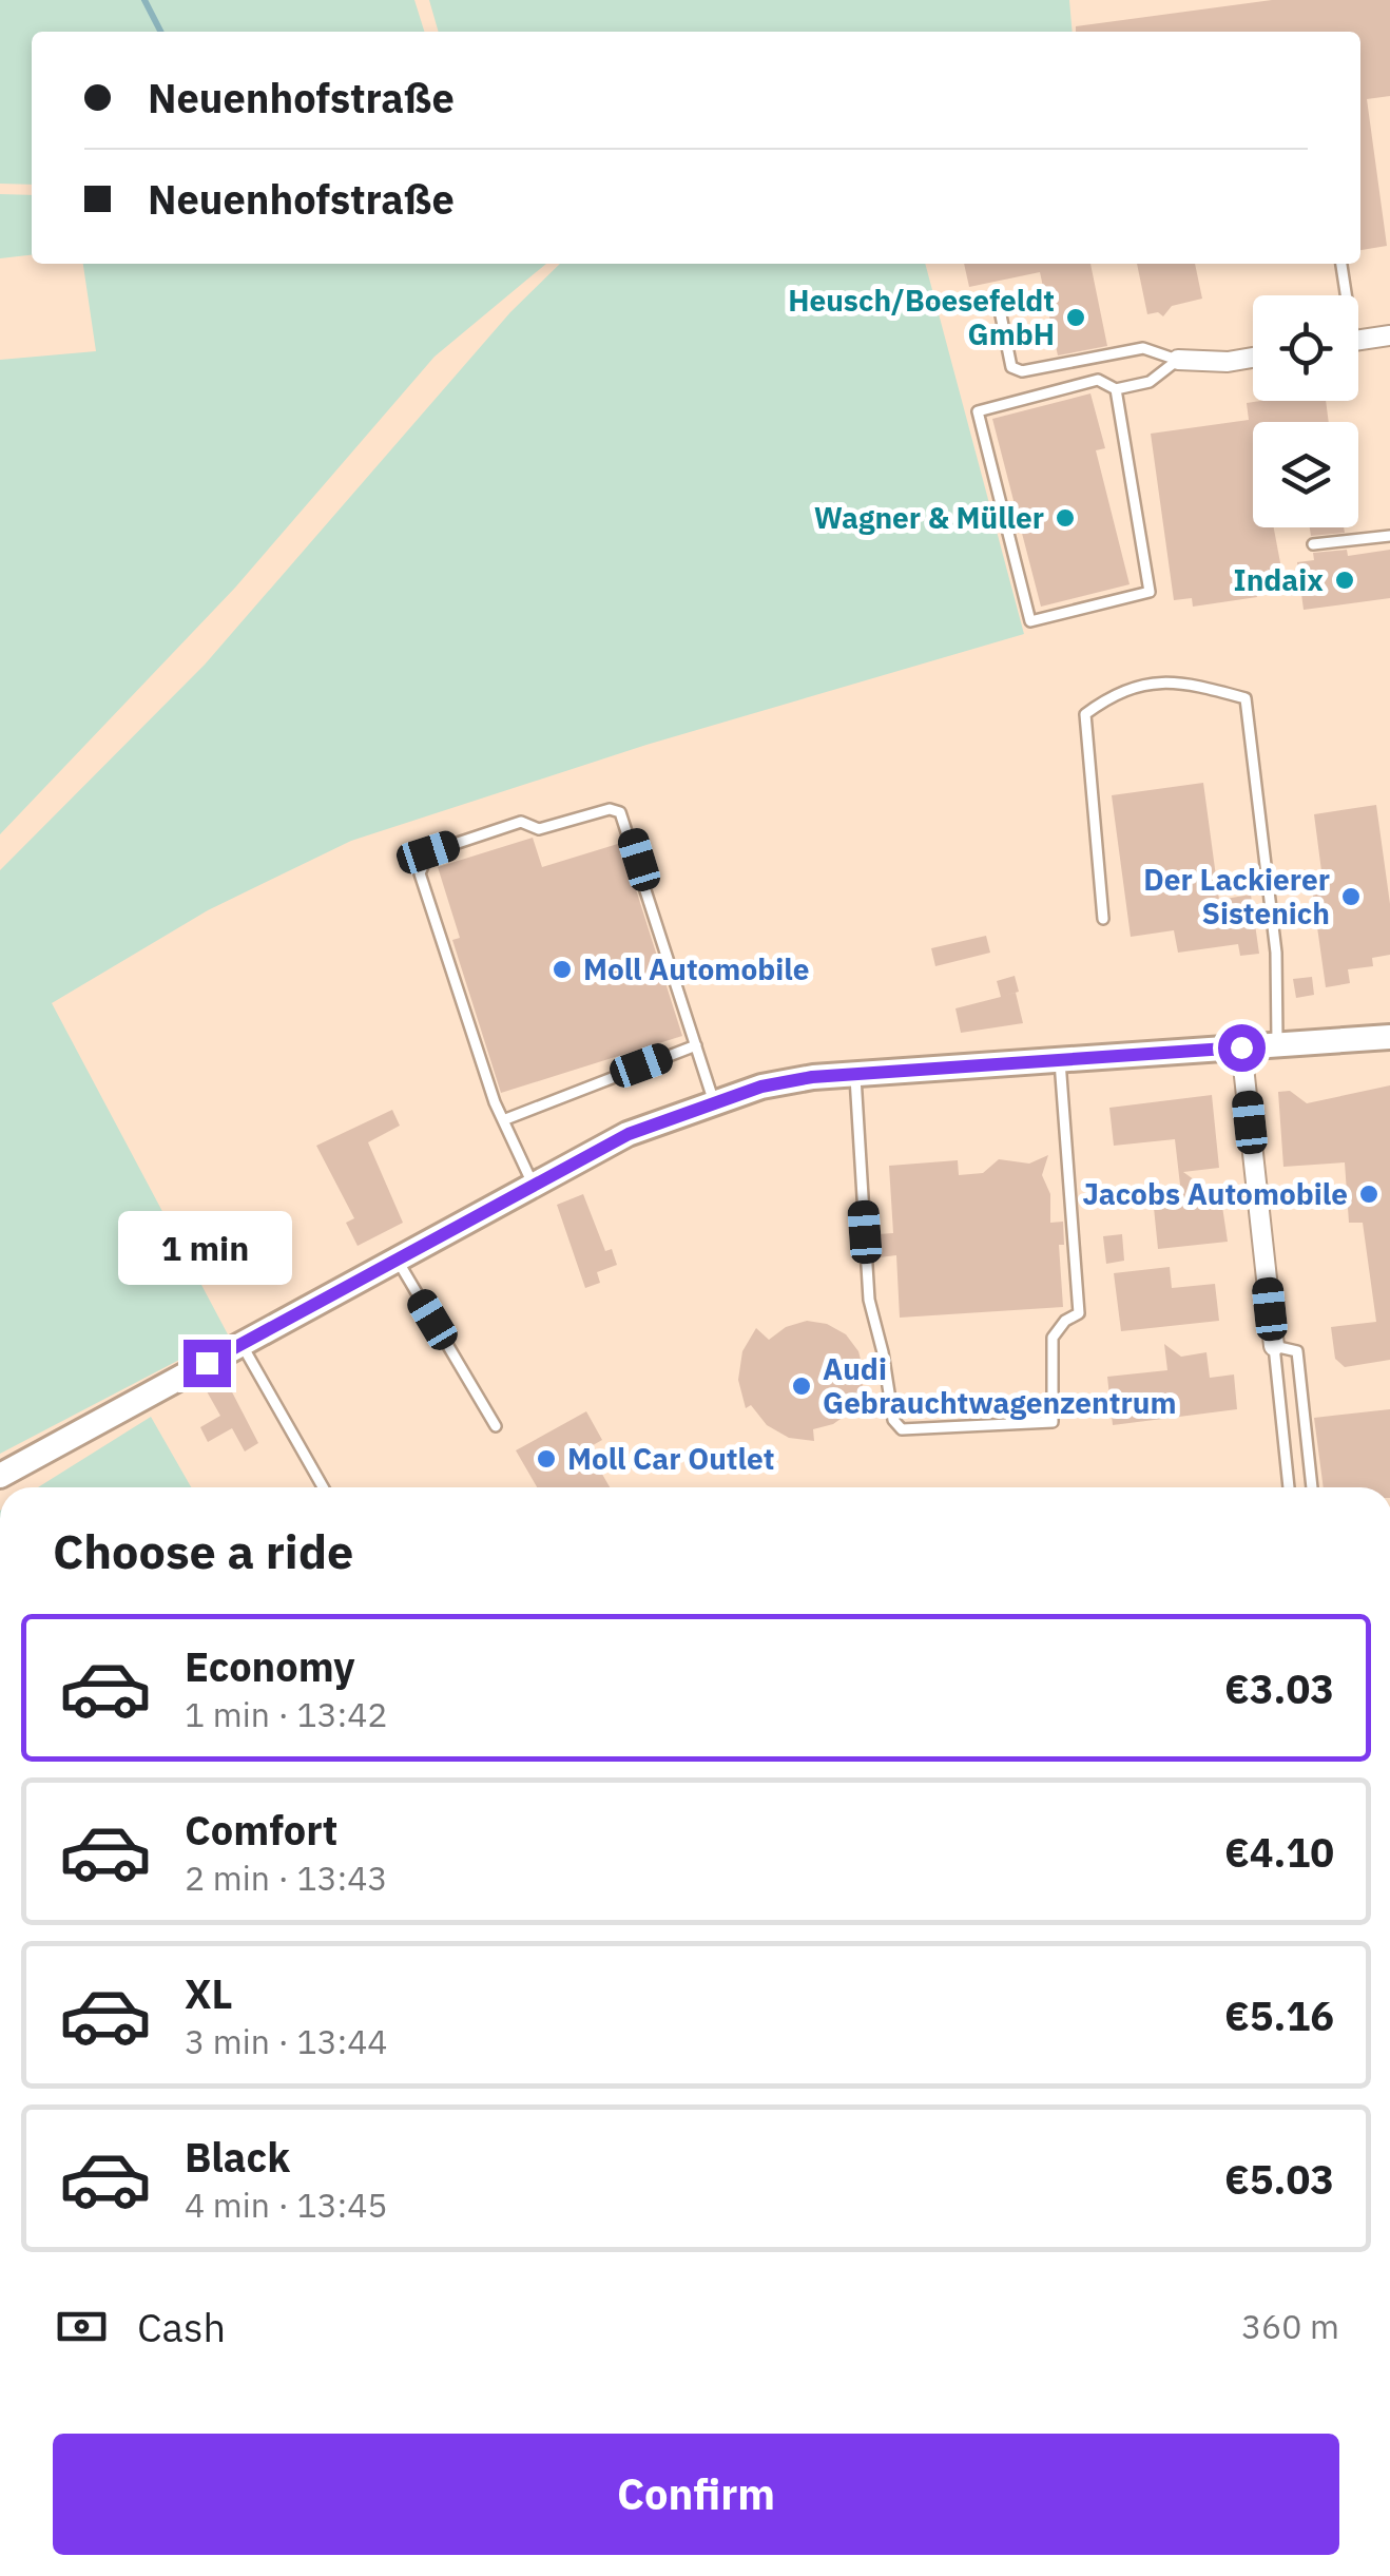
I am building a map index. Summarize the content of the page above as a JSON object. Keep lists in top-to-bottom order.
{
  "places": [
    "Heusch/Boesefeldt GmbH",
    "Wagner & Müller",
    "Indaix",
    "Der Lackierer Sistenich",
    "Moll Automobile",
    "Jacobs Automobile",
    "Audi Gebrauchtwagenzentrum",
    "Moll Car Outlet"
  ],
  "page": {
    "banner": ["Neuenhofstraße", "Neuenhofstraße"],
    "bubble": "1 min",
    "heading": "Choose a ride",
    "list": [
      {
        "name": "Economy",
        "note": "1 min · 13:42",
        "value": "€3.03"
      },
      {
        "name": "Comfort",
        "note": "2 min · 13:43",
        "value": "€4.10"
      },
      {
        "name": "XL",
        "note": "3 min · 13:44",
        "value": "€5.16"
      },
      {
        "name": "Black",
        "note": "4 min · 13:45",
        "value": "€5.03"
      }
    ],
    "pay": ["Cash", "360 m"],
    "buttons": "Confirm"
  }
}
